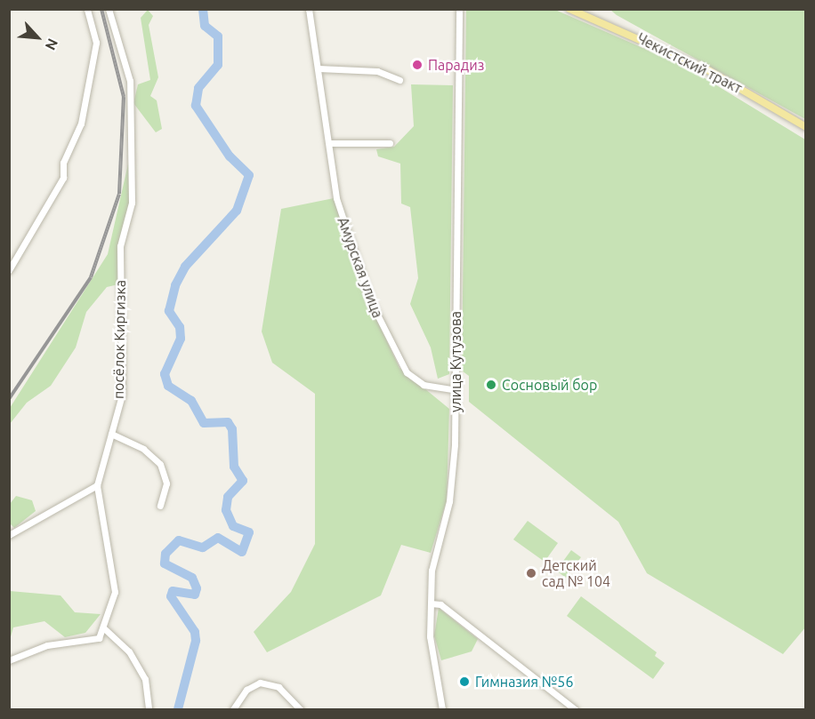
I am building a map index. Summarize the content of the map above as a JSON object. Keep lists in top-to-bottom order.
{
  "streets": {
    "main road": ["Чекистский тракт"],
    "street": ["Амурская улица", "посёлок Киргизка", "улица Кутузова"]
  },
  "crossings": [
    ["Амурская улица", "улица Кутузова"]
  ],
  "places": [
    "Парадиз",
    "Сосновый бор",
    "Детский сад № 104",
    "Гимназия №56"
  ],
  "north": "bottom right"
}
